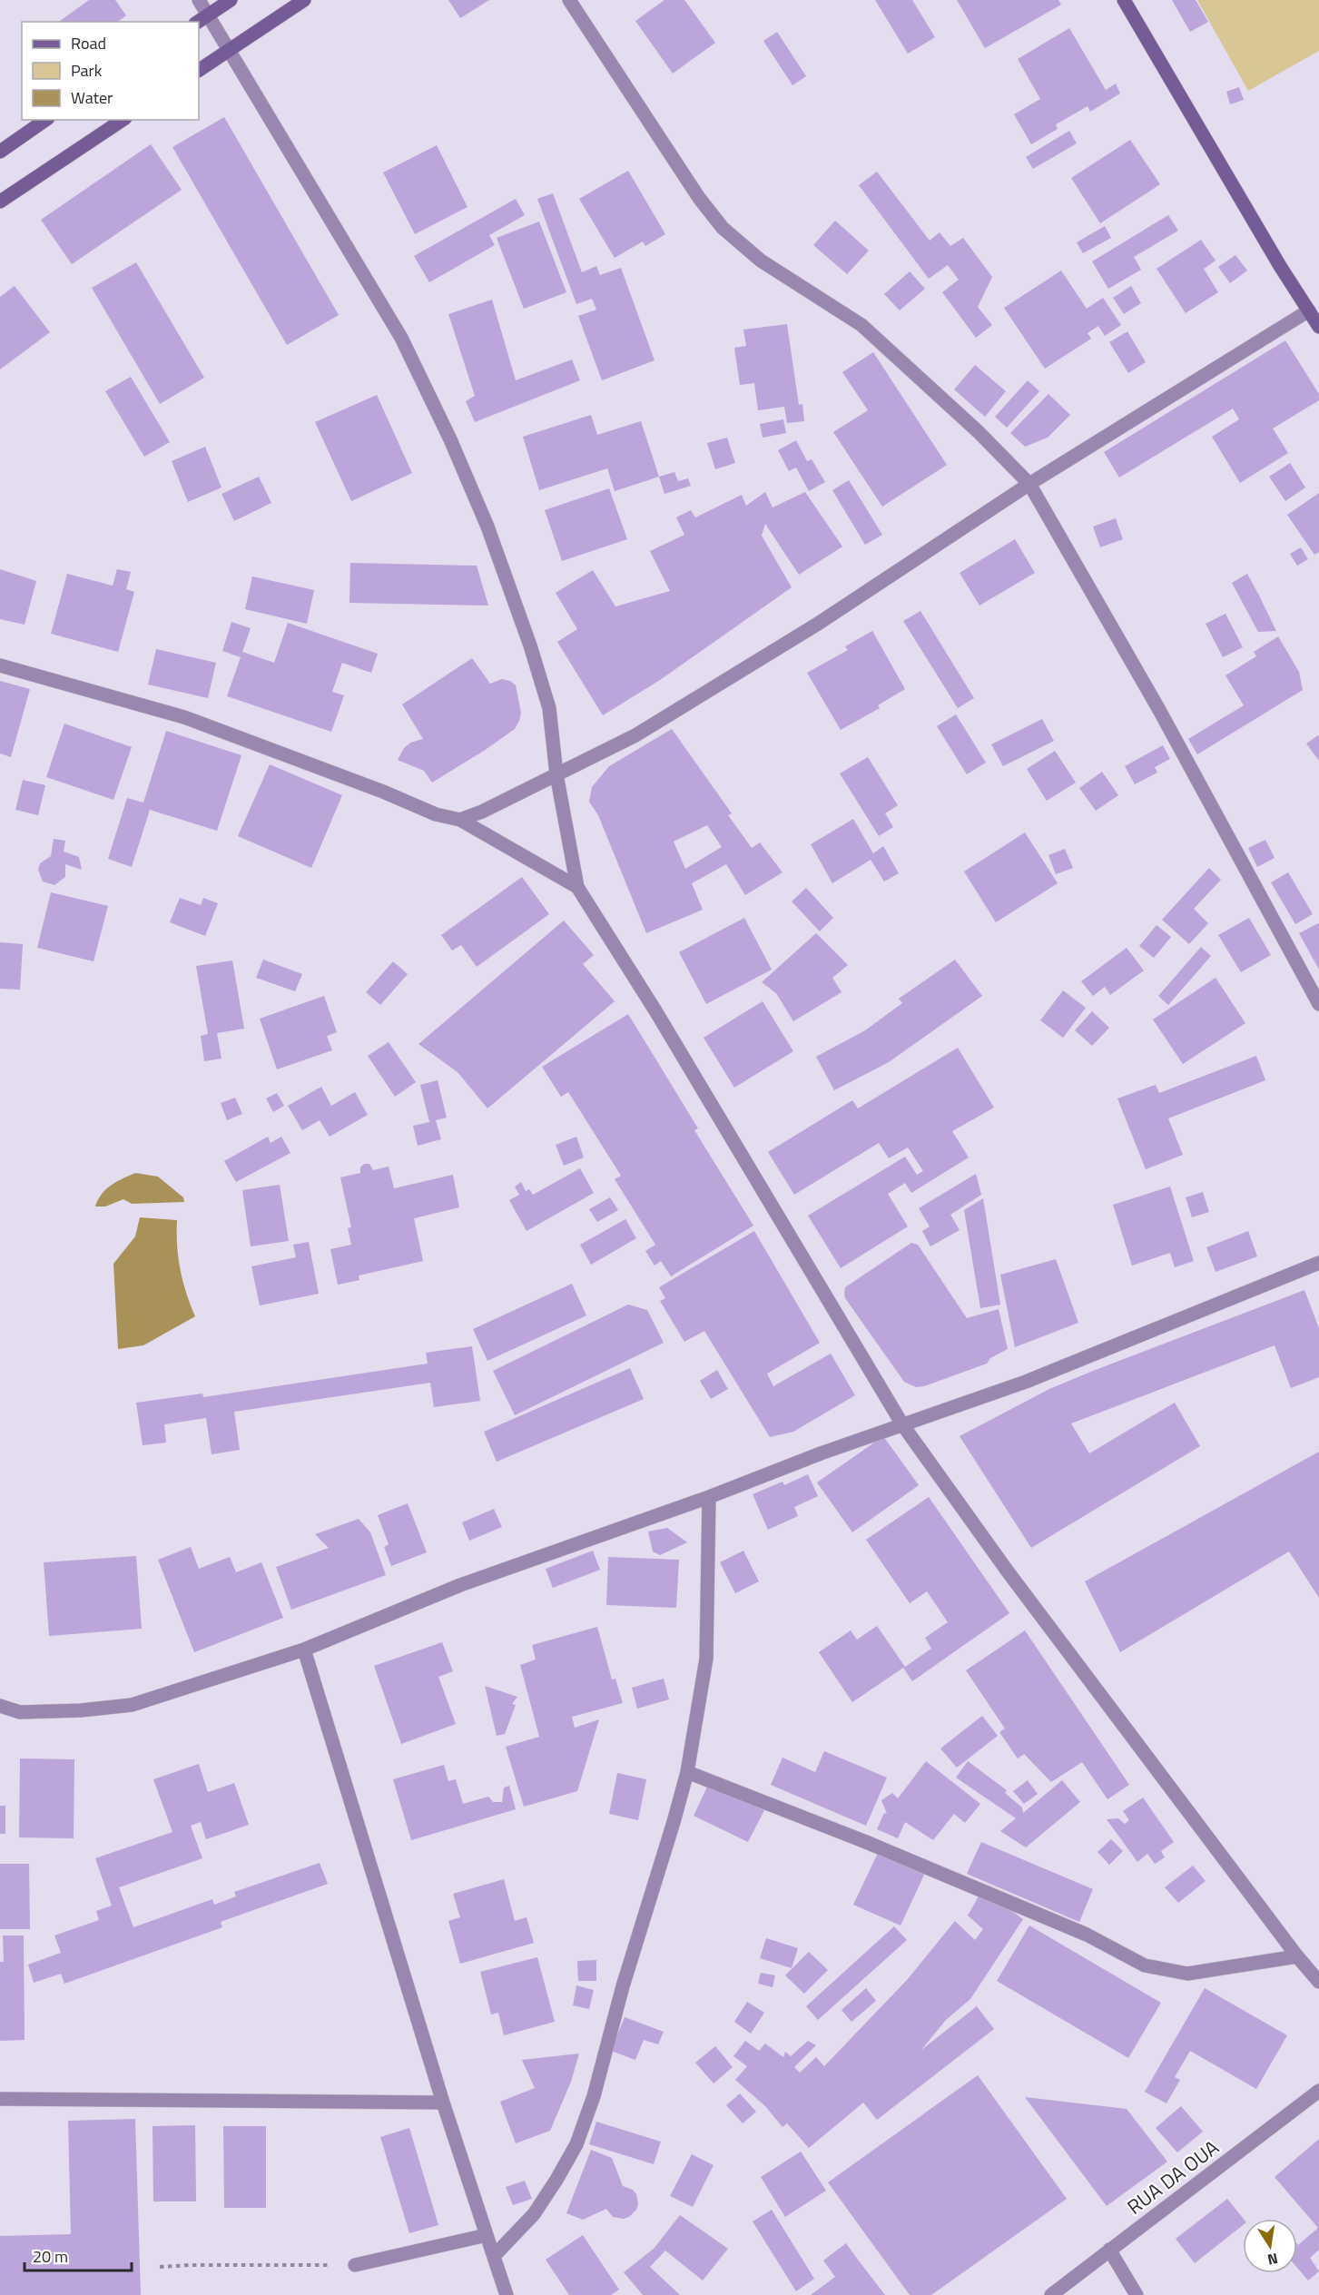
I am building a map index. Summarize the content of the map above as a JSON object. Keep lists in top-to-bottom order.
{
  "streets": {
    "street": ["RUA DA OUA"]
  },
  "legend": ["Road", "Park", "Water"],
  "scale_bar": "20 m",
  "north": "bottom"
}
